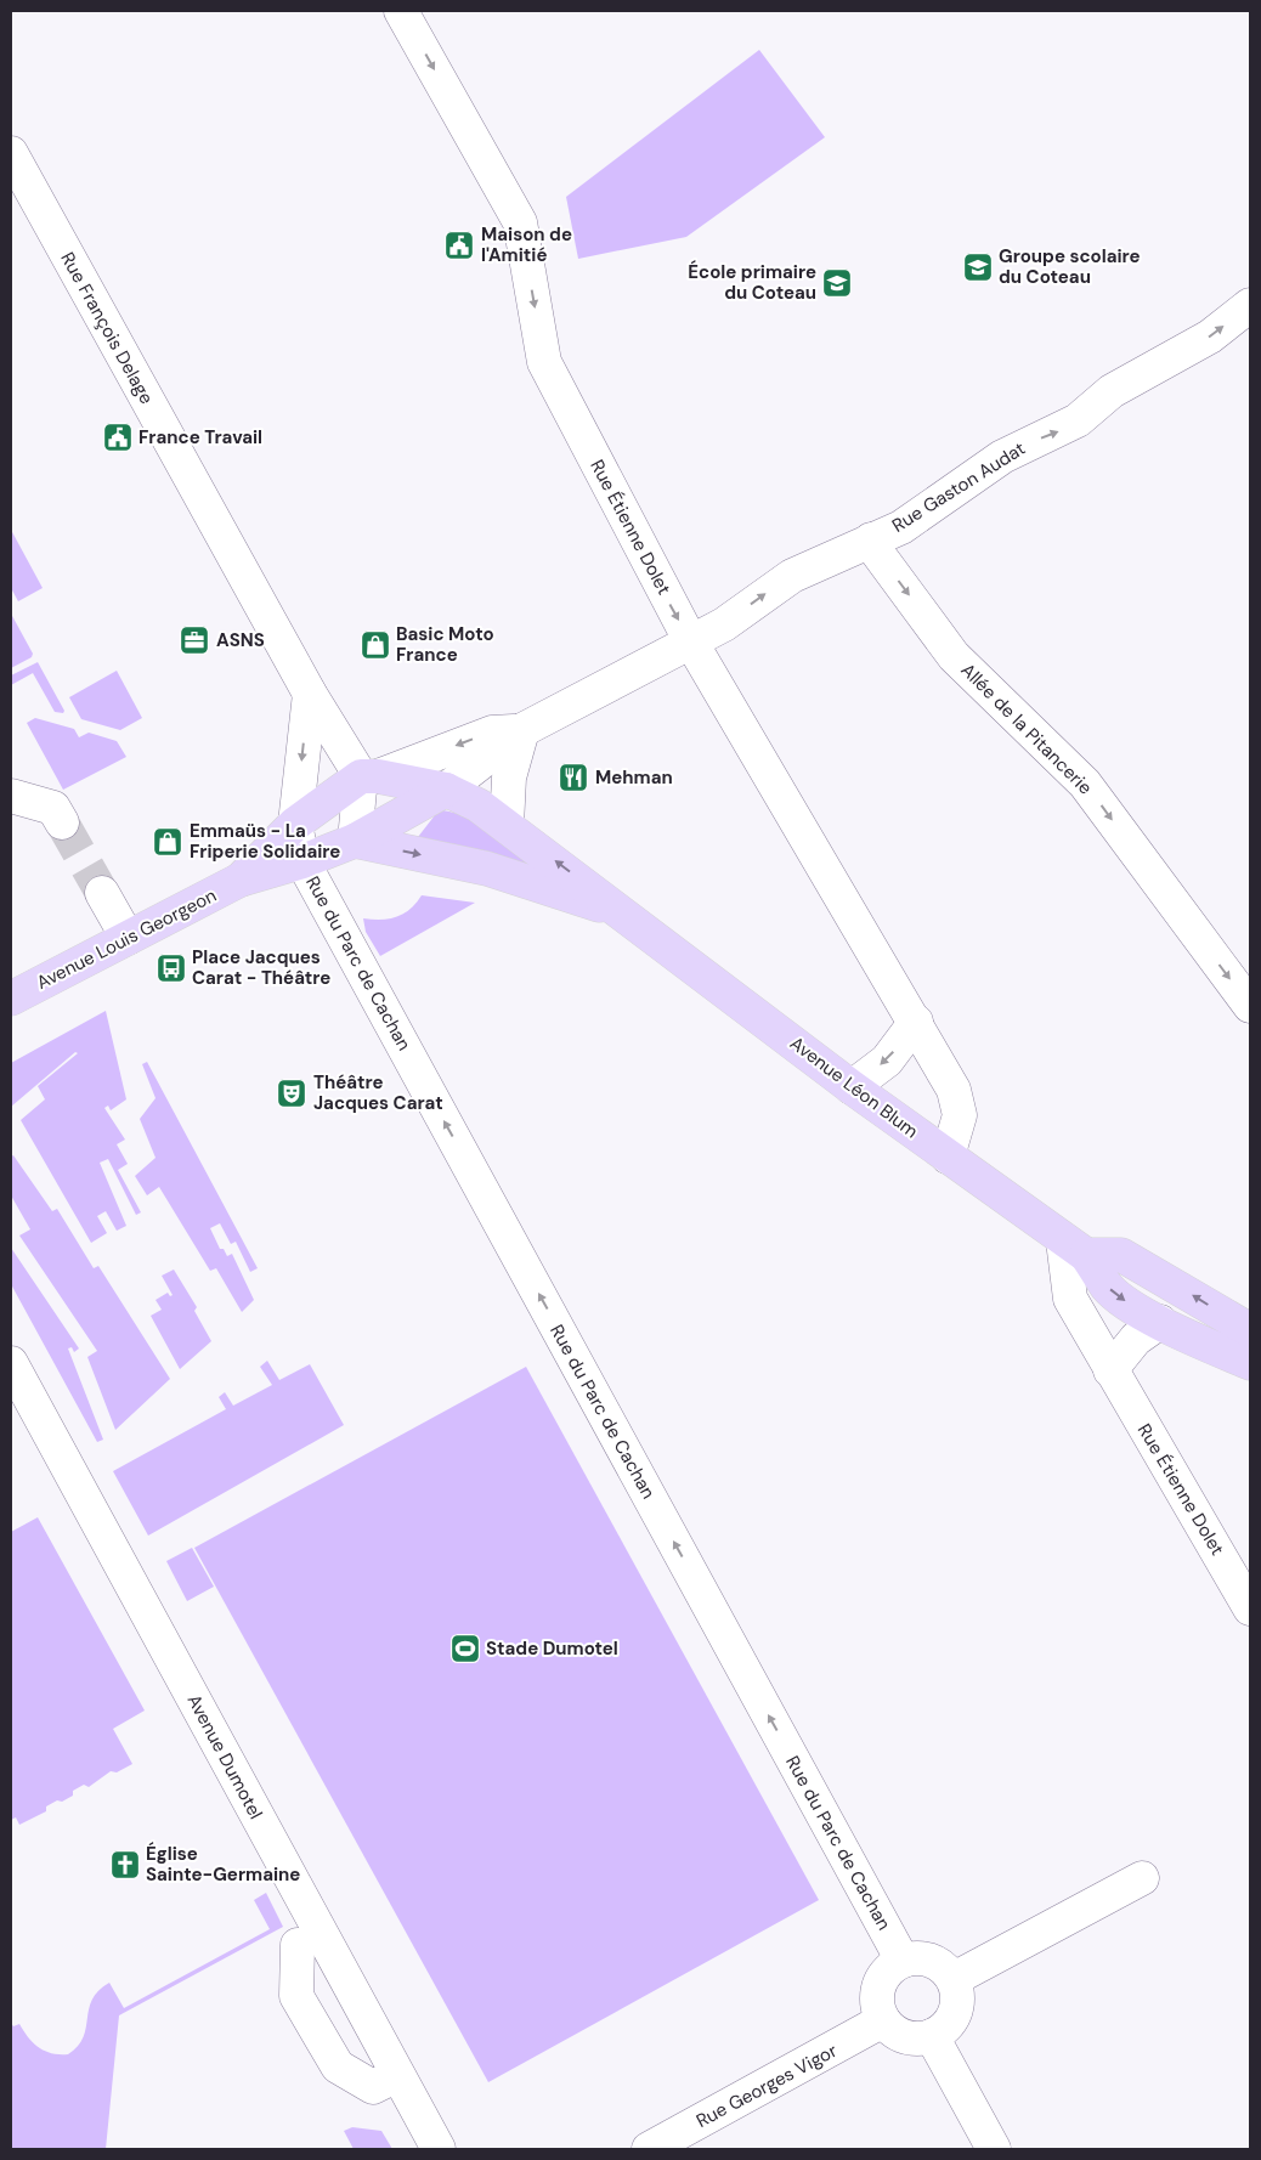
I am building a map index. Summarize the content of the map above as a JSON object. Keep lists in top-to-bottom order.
{
  "streets": {
    "main road": ["Avenue Louis Georgeon", "Avenue Léon Blum"],
    "street": [
      "Rue François Delage",
      "Rue Gaston Audat",
      "Rue Étienne Dolet",
      "Allée de la Pitancerie",
      "Rue du Parc de Cachan",
      "Avenue Dumotel",
      "Rue Georges Vigor"
    ]
  },
  "crossings": [
    ["Rue François Delage", "Avenue Louis Georgeon"],
    ["Rue Gaston Audat", "Rue Étienne Dolet"],
    ["Rue Gaston Audat", "Allée de la Pitancerie"],
    ["Rue Gaston Audat", "Avenue Louis Georgeon"],
    ["Rue Étienne Dolet", "Avenue Louis Georgeon"],
    ["Rue Étienne Dolet", "Avenue Léon Blum"],
    ["Avenue Louis Georgeon", "Rue du Parc de Cachan"],
    ["Avenue Louis Georgeon", "Avenue Léon Blum"],
    ["Rue du Parc de Cachan", "Rue Georges Vigor"]
  ],
  "one_way": [
    "Rue Gaston Audat",
    "Rue Étienne Dolet",
    "Allée de la Pitancerie",
    "Rue du Parc de Cachan"
  ],
  "places": {
    "public building": ["Maison de l'Amitié", "France Travail"],
    "school or university": ["Groupe scolaire du Coteau", "École primaire du Coteau"],
    "office": ["ASNS"],
    "shop": ["Basic Moto France", "Emmaüs - La Friperie Solidaire"],
    "restaurant": ["Mehman"],
    "bus stop": ["Place Jacques Carat - Théâtre"],
    "theatre": ["Théâtre Jacques Carat"],
    "sports": ["Stade Dumotel"],
    "church": ["Église Sainte-Germaine"]
  }
}
